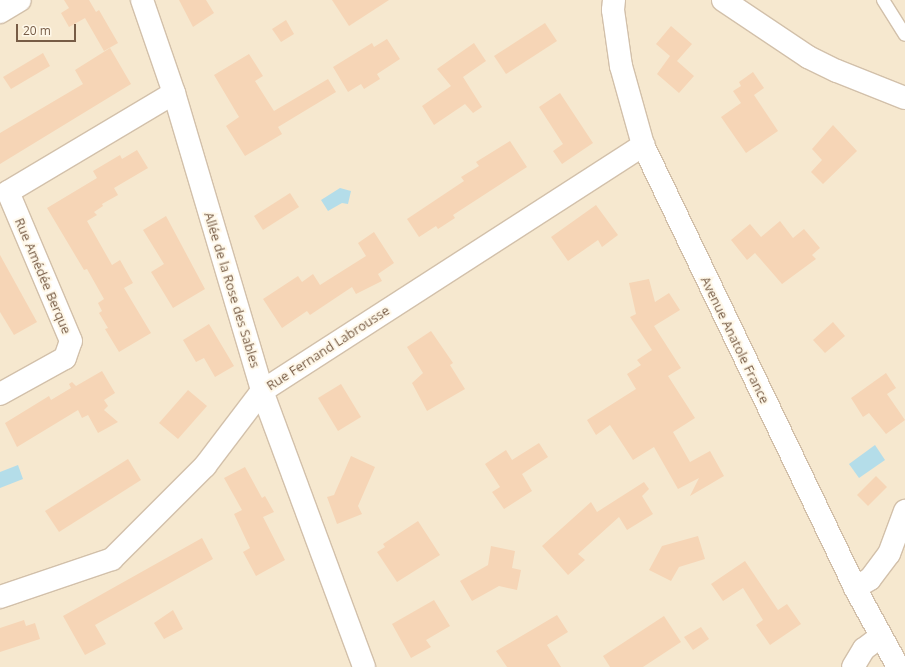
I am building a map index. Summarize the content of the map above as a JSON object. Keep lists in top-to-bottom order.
{
  "streets": {
    "street": [
      "Rue Amédée Berque",
      "Allée de la Rose des Sables",
      "Avenue Anatole France",
      "Rue Fernand Labrousse"
    ]
  },
  "crossings": [
    ["Rue Amédée Berque", "Allée de la Rose des Sables"],
    ["Allée de la Rose des Sables", "Rue Fernand Labrousse"],
    ["Avenue Anatole France", "Rue Fernand Labrousse"]
  ],
  "scale_bar": "20 m"
}
